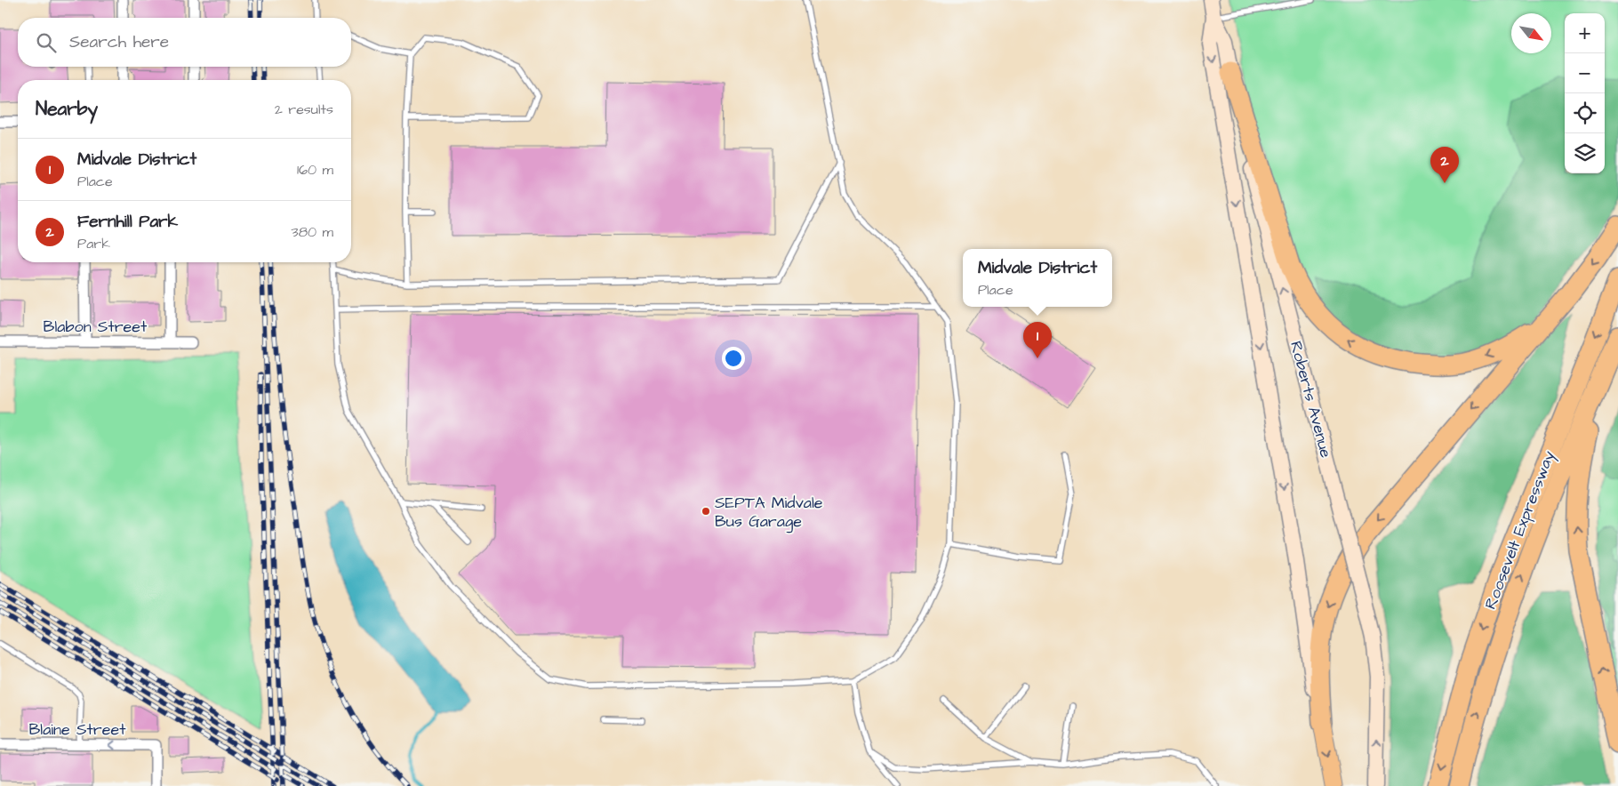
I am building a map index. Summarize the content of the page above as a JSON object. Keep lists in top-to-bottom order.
{
  "streets": {
    "highway": ["Roosevelt Expressway"],
    "main road": ["Roberts Avenue"],
    "street": ["Blabon Street", "Blaine Street"]
  },
  "places": ["SEPTA Midvale Bus Garage"],
  "north": "bottom right",
  "page": {
    "map_buttons": ["+", "−"],
    "search": "Search here",
    "heading": ["Nearby", "2 results"],
    "list": [
      {
        "mark": "1",
        "name": "Midvale District",
        "note": "Place",
        "value": "160 m"
      },
      {
        "mark": "2",
        "name": "Fernhill Park",
        "note": "Park",
        "value": "380 m"
      }
    ],
    "pins": ["2", "1"],
    "popup": ["Midvale District", "Place"]
  }
}
